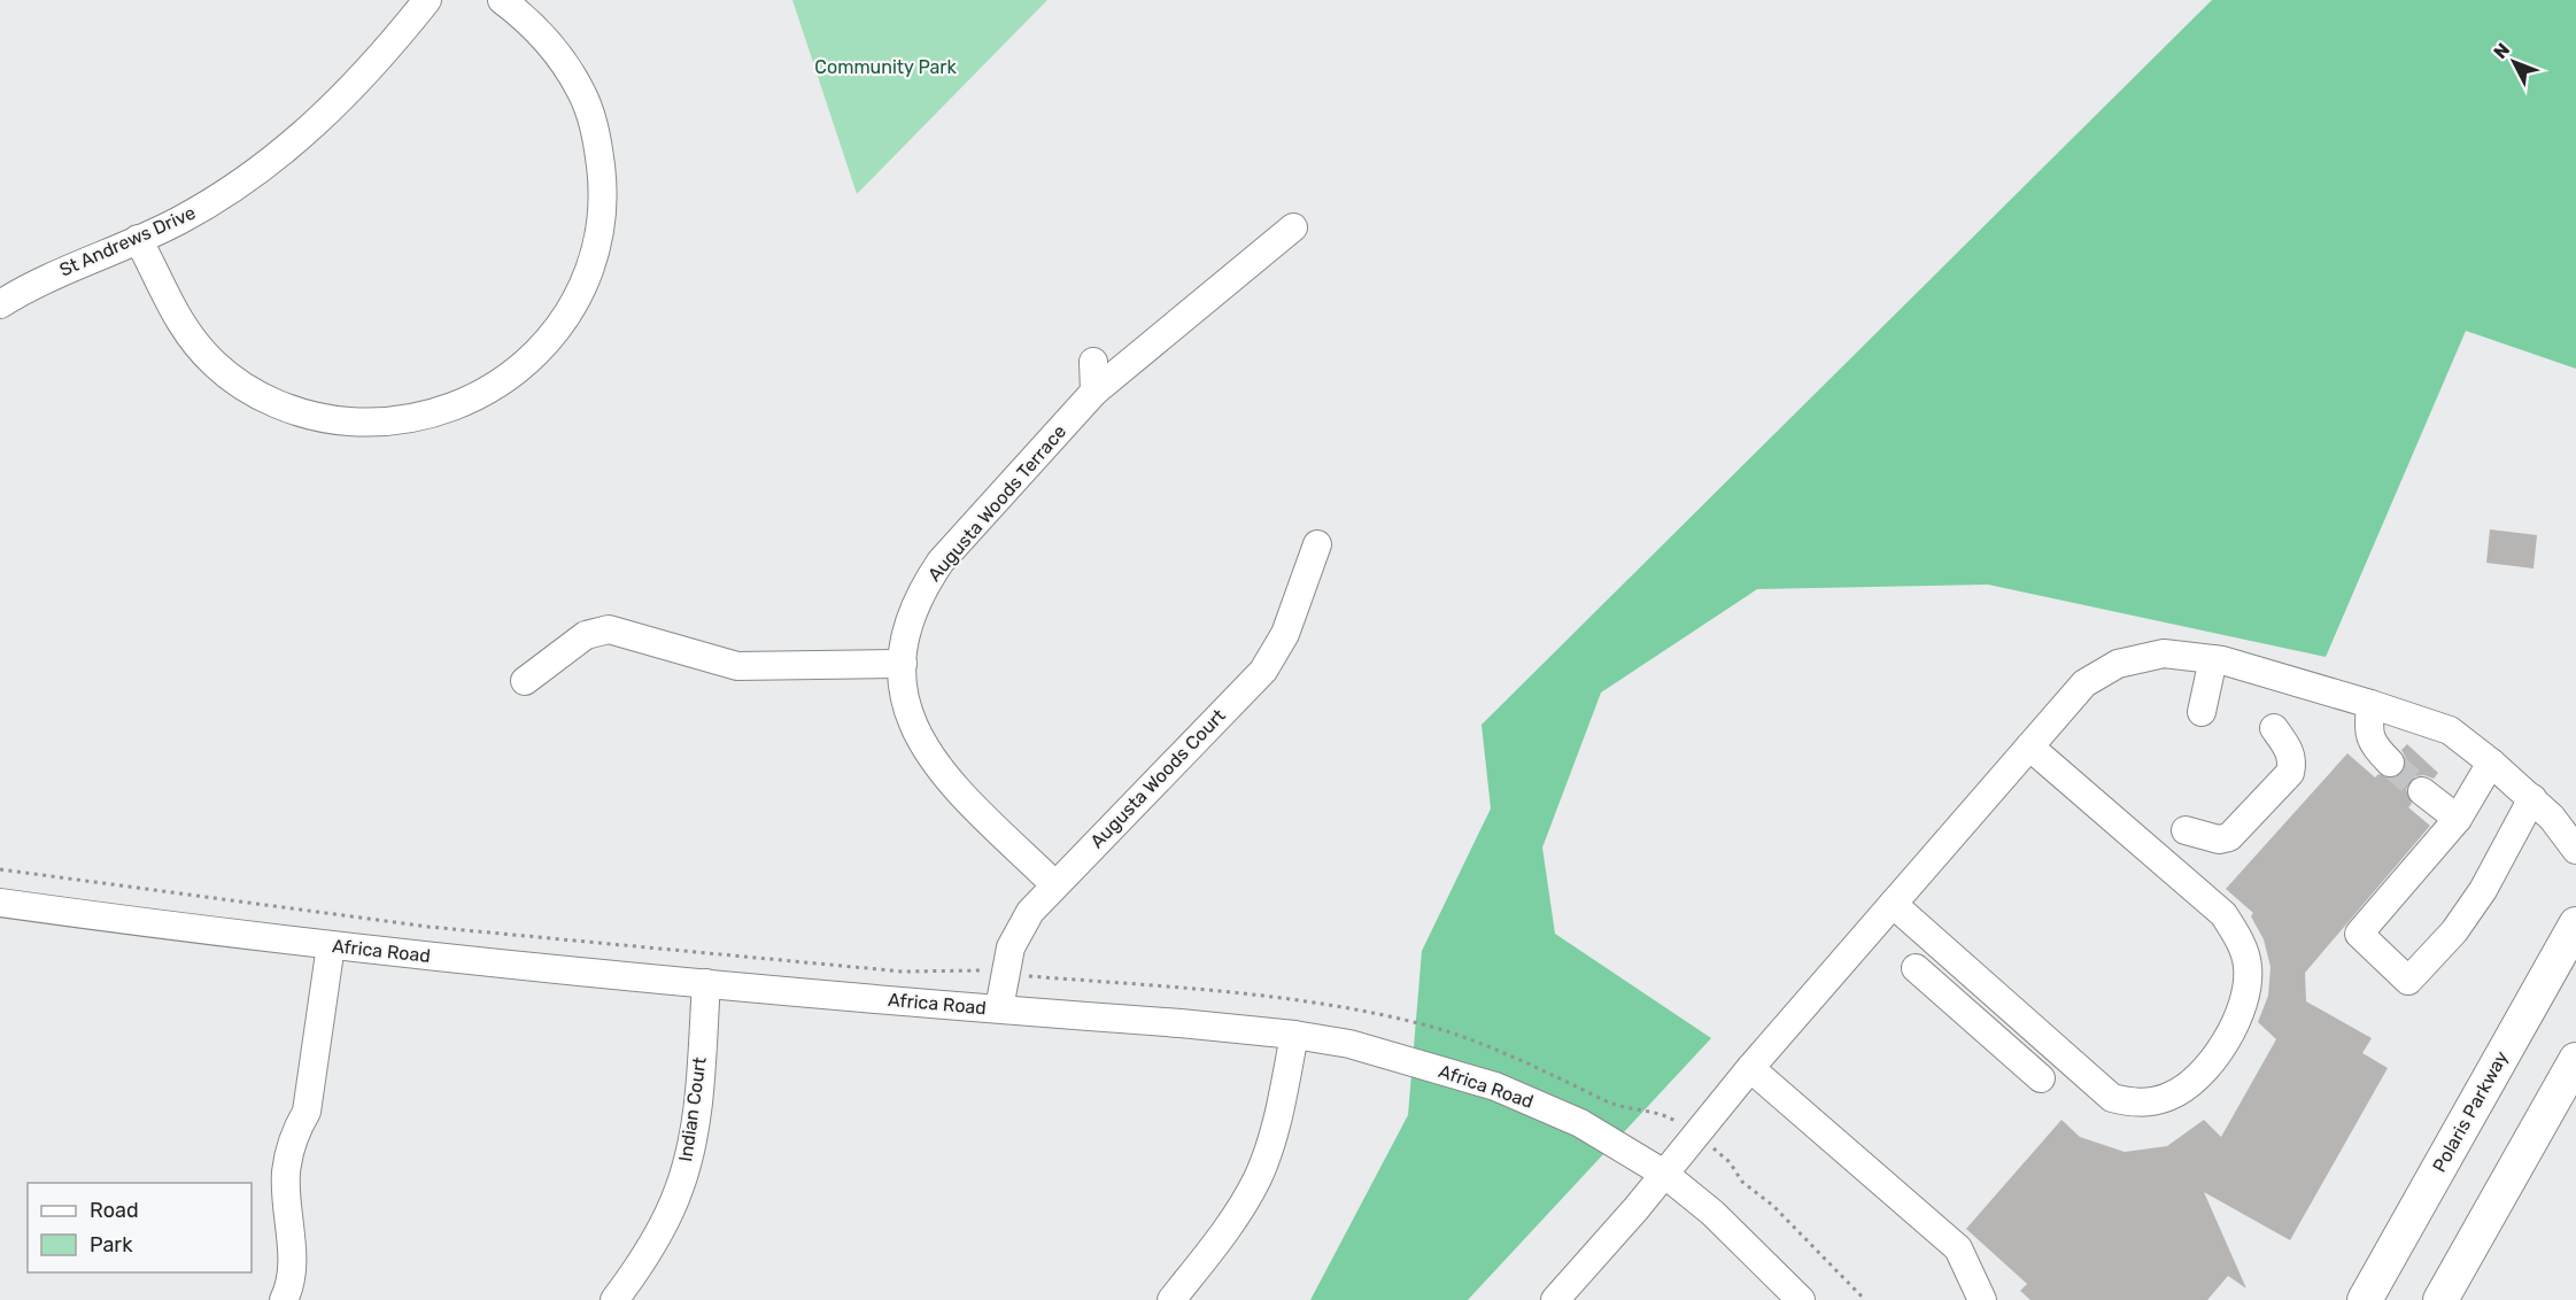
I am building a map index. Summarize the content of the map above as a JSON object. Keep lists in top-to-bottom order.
{
  "streets": {
    "main road": ["Polaris Parkway"],
    "street": [
      "St Andrews Drive",
      "Augusta Woods Terrace",
      "Augusta Woods Court",
      "Africa Road",
      "Indian Court"
    ]
  },
  "crossings": [
    ["Augusta Woods Terrace", "Augusta Woods Court"],
    ["Augusta Woods Court", "Africa Road"],
    ["Africa Road", "Indian Court"]
  ],
  "parks": ["Community Park"],
  "legend": ["Road", "Park"],
  "north": "top left"
}
